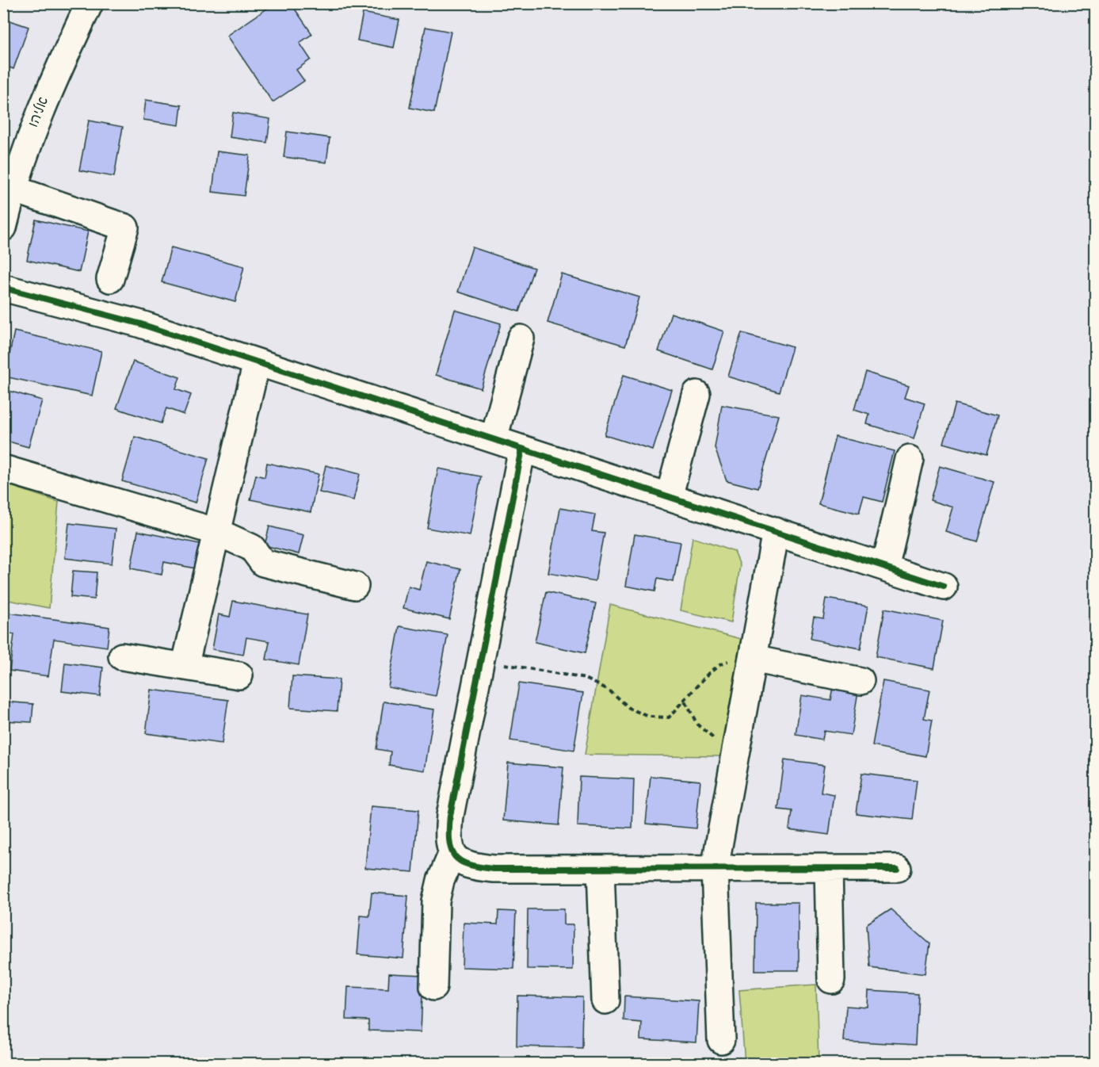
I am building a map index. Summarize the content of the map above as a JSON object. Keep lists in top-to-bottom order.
{
  "streets": {
    "street": ["אליהו"]
  }
}
